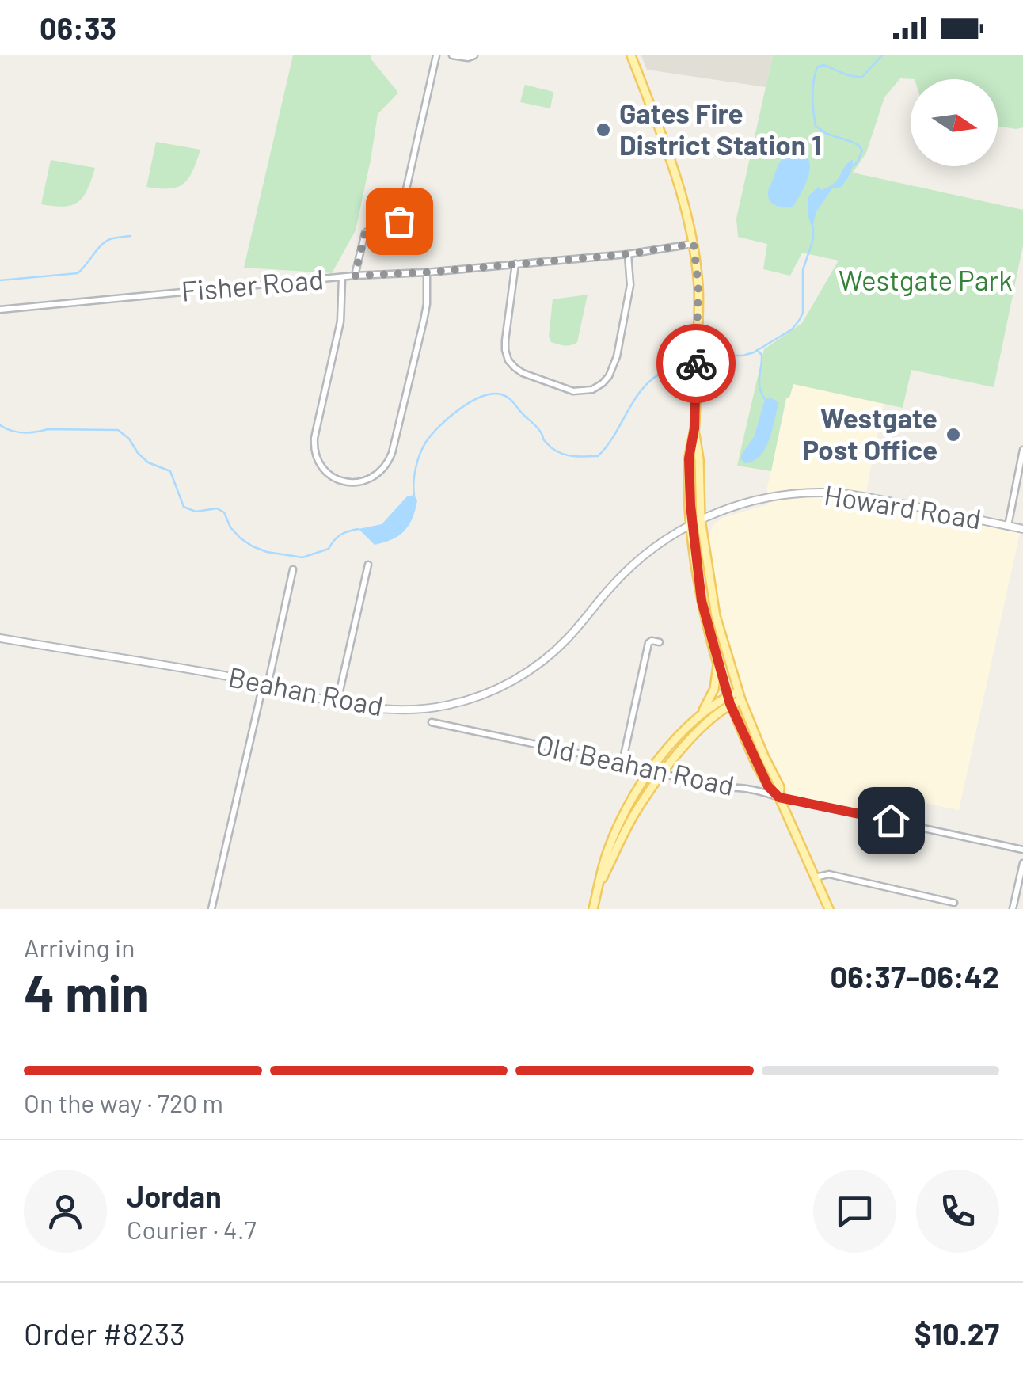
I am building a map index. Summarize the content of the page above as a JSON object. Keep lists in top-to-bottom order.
{
  "streets": {
    "street": [
      "Fisher Road",
      "Howard Road",
      "Beahan Road",
      "Old Beahan Road"
    ]
  },
  "crossings": [
    ["Howard Road", "Beahan Road"]
  ],
  "parks": ["Westgate Park"],
  "places": ["Gates Fire District Station 1", "Westgate Post Office"],
  "north": "right",
  "page": {
    "status": "06:33",
    "heading": ["4 min", "Arriving in", "06:37–06:42"],
    "panel": [
      "Jordan",
      "Courier · 4.7",
      "Order #8233",
      "$10.27"
    ],
    "bar": "On the way · 720 m"
  }
}
